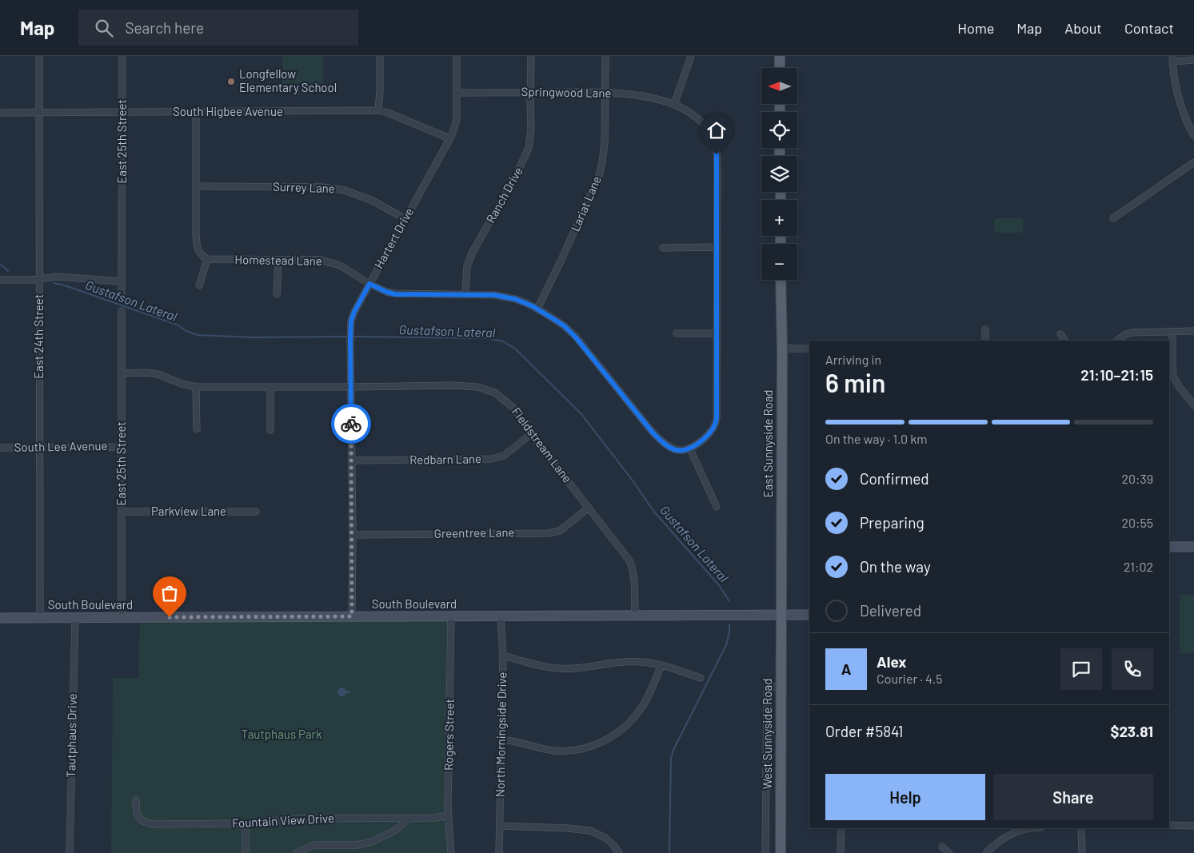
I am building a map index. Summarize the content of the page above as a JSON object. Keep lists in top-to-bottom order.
{
  "streets": {
    "main road": ["East Sunnyside Road", "West Sunnyside Road"],
    "street": [
      "Springwood Lane",
      "South Higbee Avenue",
      "East 25th Street",
      "Surrey Lane",
      "Ranch Drive",
      "Lariat Lane",
      "Hartert Drive",
      "Homestead Lane",
      "East 24th Street",
      "Fieldstream Lane",
      "South Lee Avenue",
      "Redbarn Lane",
      "Parkview Lane",
      "Greentree Lane",
      "South Boulevard",
      "Rogers Street",
      "North Morningside Drive",
      "Tautphaus Drive",
      "Fountain View Drive"
    ]
  },
  "crossings": [
    ["Springwood Lane", "Ranch Drive"],
    ["Springwood Lane", "Lariat Lane"],
    ["Springwood Lane", "Hartert Drive"],
    ["Springwood Lane", "Homestead Lane"],
    ["South Higbee Avenue", "East 25th Street"],
    ["South Higbee Avenue", "Hartert Drive"],
    ["South Higbee Avenue", "East 24th Street"],
    ["East 25th Street", "Fieldstream Lane"],
    ["East 25th Street", "South Lee Avenue"],
    ["East 25th Street", "Parkview Lane"],
    ["East 25th Street", "South Boulevard"],
    ["Surrey Lane", "Hartert Drive"],
    ["Ranch Drive", "Homestead Lane"],
    ["Lariat Lane", "Homestead Lane"],
    ["Hartert Drive", "Homestead Lane"],
    ["Hartert Drive", "Fieldstream Lane"],
    ["Hartert Drive", "Redbarn Lane"],
    ["Hartert Drive", "Greentree Lane"],
    ["Hartert Drive", "South Boulevard"],
    ["East 24th Street", "South Lee Avenue"],
    ["East 24th Street", "South Boulevard"],
    ["East Sunnyside Road", "South Boulevard"],
    ["East Sunnyside Road", "West Sunnyside Road"],
    ["Fieldstream Lane", "Redbarn Lane"],
    ["Fieldstream Lane", "Greentree Lane"],
    ["Fieldstream Lane", "South Boulevard"],
    ["South Boulevard", "West Sunnyside Road"],
    ["South Boulevard", "Rogers Street"],
    ["South Boulevard", "North Morningside Drive"],
    ["South Boulevard", "Tautphaus Drive"],
    ["Rogers Street", "Fountain View Drive"]
  ],
  "water": ["Gustafson Lateral"],
  "parks": ["Tautphaus Park"],
  "places": ["Longfellow Elementary School"],
  "north": "left",
  "page": {
    "header": "Map",
    "search": "Search here",
    "nav": [
      "Home",
      "Map",
      "About",
      "Contact"
    ],
    "map_buttons": ["+", "−"],
    "heading": ["6 min", "Arriving in", "21:10–21:15"],
    "panel": [
      "Alex",
      "Courier · 4.5",
      "Order #5841",
      "$23.81"
    ],
    "bar": "On the way · 1.0 km",
    "list": [
      ["Confirmed", "20:39"],
      ["Preparing", "20:55"],
      ["On the way", "21:02"],
      "Delivered"
    ],
    "round": "A",
    "buttons": ["Help", "Share"]
  }
}
